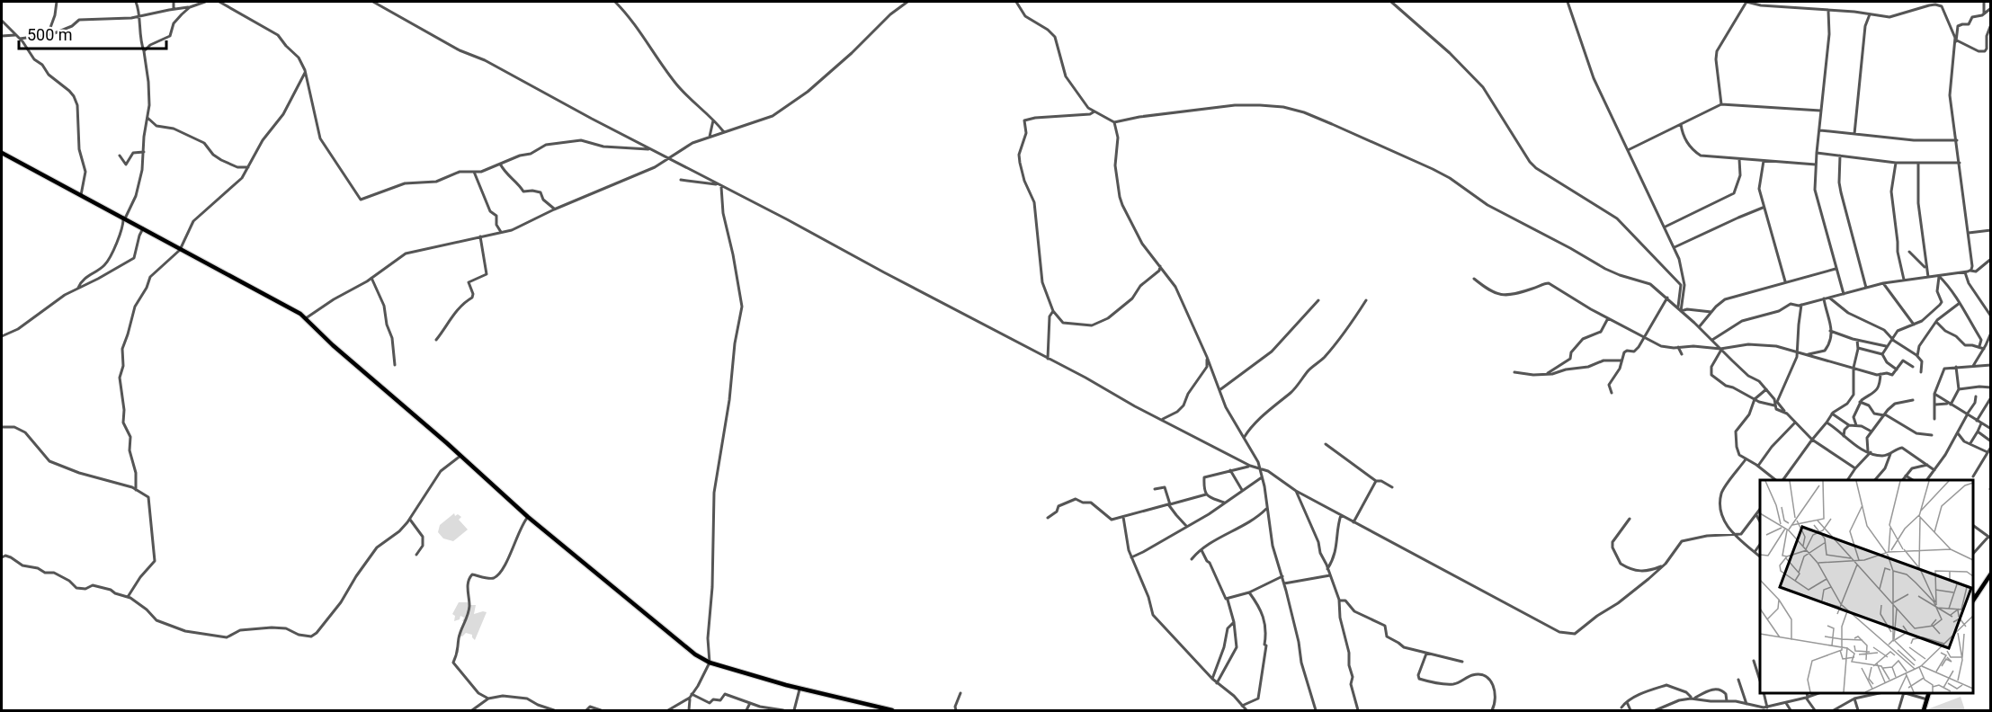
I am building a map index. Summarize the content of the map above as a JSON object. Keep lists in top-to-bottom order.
{
  "scale_bar": "500 m"
}
